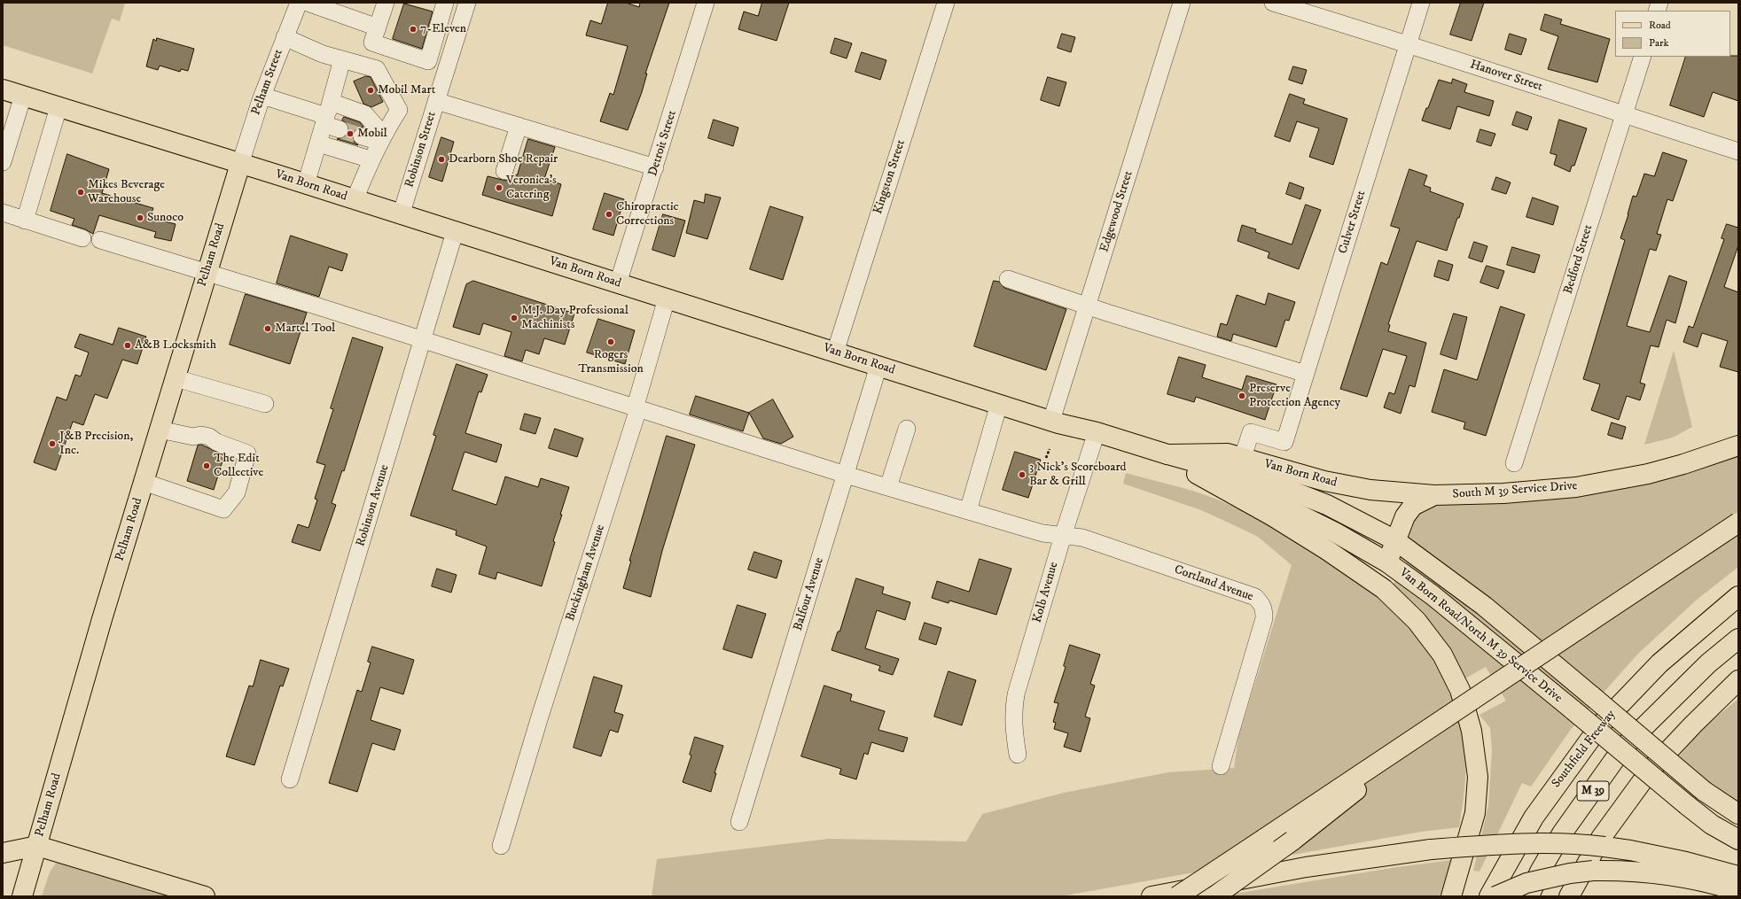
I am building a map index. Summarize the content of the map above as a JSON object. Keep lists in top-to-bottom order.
{
  "streets": {
    "main road": [
      "Van Born Road",
      "Pelham Road",
      "South M 39 Service Drive",
      "Van Born Road/North M 39 Service Drive",
      "Southfield Freeway",
      "M 39"
    ],
    "street": [
      "Hanover Street",
      "Pelham Street",
      "Detroit Street",
      "Robinson Street",
      "Kingston Street",
      "Edgewood Street",
      "Culver Street",
      "Bedford Street",
      "Robinson Avenue",
      "Buckingham Avenue",
      "Cortland Avenue",
      "Kolb Avenue",
      "Balfour Avenue"
    ]
  },
  "crossings": [
    ["Hanover Street", "Culver Street"],
    ["Hanover Street", "Bedford Street"],
    ["Pelham Street", "Van Born Road"],
    ["Pelham Street", "Pelham Road"],
    ["Detroit Street", "Van Born Road"],
    ["Robinson Street", "Van Born Road"],
    ["Kingston Street", "Van Born Road"],
    ["Van Born Road", "Edgewood Street"],
    ["Van Born Road", "Culver Street"],
    ["Van Born Road", "Pelham Road"],
    ["Van Born Road", "South M 39 Service Drive"],
    ["Van Born Road", "Robinson Avenue"],
    ["Van Born Road", "Buckingham Avenue"],
    ["Van Born Road", "Kolb Avenue"],
    ["Van Born Road", "Balfour Avenue"],
    ["Van Born Road", "Van Born Road/North M 39 Service Drive"],
    ["Cortland Avenue", "Kolb Avenue"]
  ],
  "places": [
    "7-Eleven",
    "Mobil Mart",
    "Mobil",
    "Dearborn Shoe Repair",
    "Veronica's Catering",
    "Mikes Beverage Warehouse",
    "Chiropractic Corrections",
    "Sunoco",
    "M.J. Day Professional Machinists",
    "Martel Tool",
    "Rogers Transmission",
    "A&B Locksmith",
    "Preserve Protection Agency",
    "J&B Precision, Inc.",
    "The Edit Collective",
    "3 Nick's Scoreboard Bar & Grill"
  ],
  "legend": ["Road", "Park"]
}
